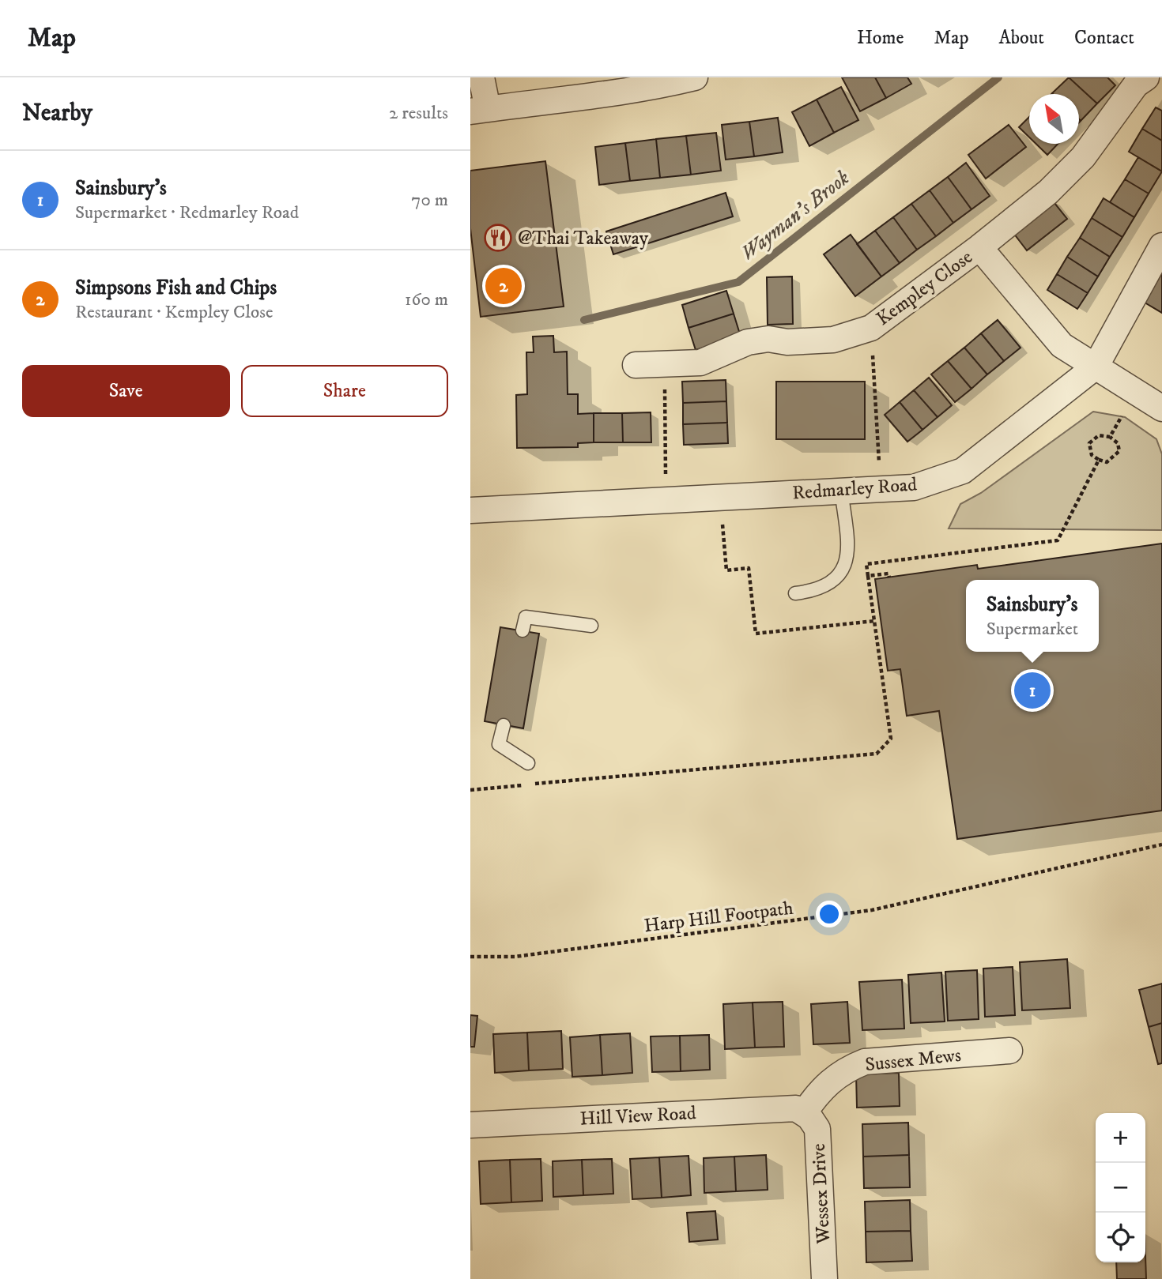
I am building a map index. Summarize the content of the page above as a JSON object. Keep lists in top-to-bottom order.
{
  "streets": {
    "street": [
      "Kempley Close",
      "Redmarley Road",
      "Sussex Mews",
      "Hill View Road",
      "Wessex Drive"
    ],
    "path": ["Harp Hill Footpath"]
  },
  "crossings": [
    ["Sussex Mews", "Hill View Road"],
    ["Sussex Mews", "Wessex Drive"],
    ["Hill View Road", "Wessex Drive"]
  ],
  "water": ["Wayman's Brook"],
  "places": {
    "restaurant": ["@Thai Takeaway"]
  },
  "north": "top left",
  "page": {
    "header": "Map",
    "nav": [
      "Home",
      "Map",
      "About",
      "Contact"
    ],
    "heading": ["Nearby", "2 results"],
    "list": [
      {
        "mark": "1",
        "name": "Sainsbury's",
        "note": "Supermarket · Redmarley Road",
        "value": "70 m"
      },
      {
        "mark": "2",
        "name": "Simpsons Fish and Chips",
        "note": "Restaurant · Kempley Close",
        "value": "160 m"
      }
    ],
    "pins": ["2", "1"],
    "buttons": ["Save", "Share"],
    "popup": ["Sainsbury's", "Supermarket"],
    "map_buttons": ["+", "−"]
  }
}
